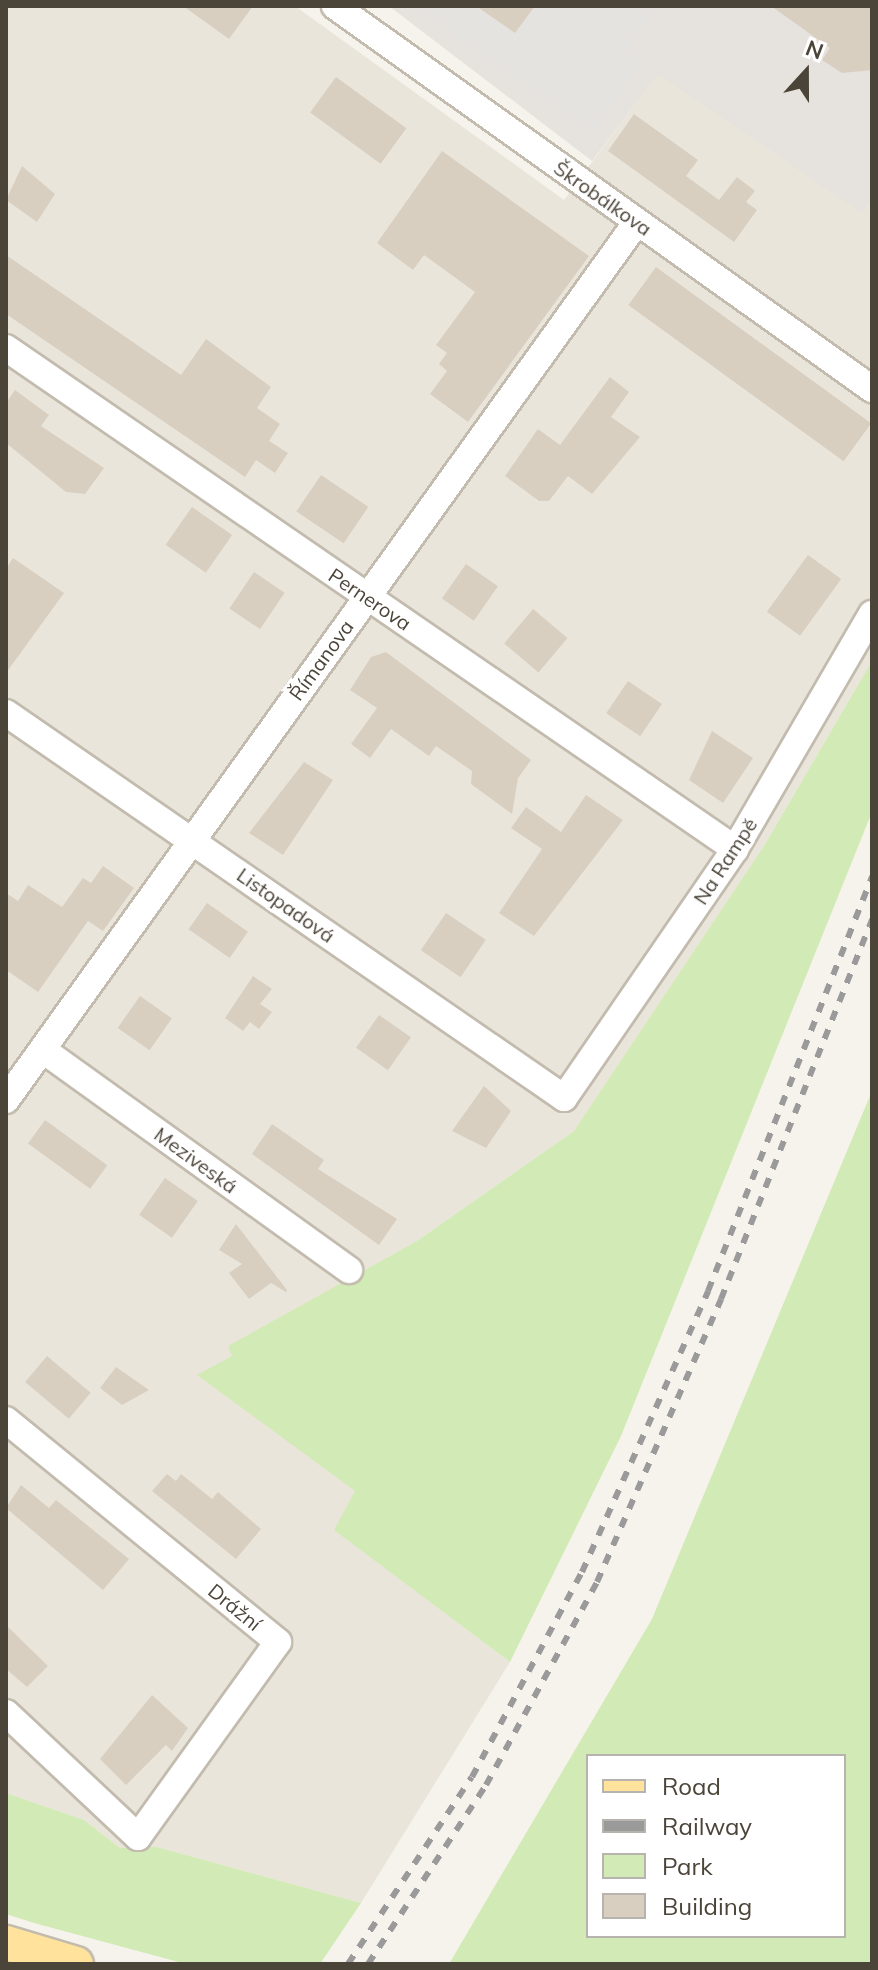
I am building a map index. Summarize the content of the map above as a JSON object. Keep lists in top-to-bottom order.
{
  "streets": {
    "street": [
      "Škrobálkova",
      "Pernerova",
      "Římanova",
      "Na Rampě",
      "Listopadová",
      "Meziveská",
      "Drážní"
    ]
  },
  "crossings": [
    ["Škrobálkova", "Římanova"],
    ["Pernerova", "Římanova"],
    ["Pernerova", "Na Rampě"],
    ["Římanova", "Listopadová"],
    ["Římanova", "Meziveská"],
    ["Na Rampě", "Listopadová"]
  ],
  "legend": [
    "Road",
    "Railway",
    "Park",
    "Building"
  ],
  "north": "top"
}
